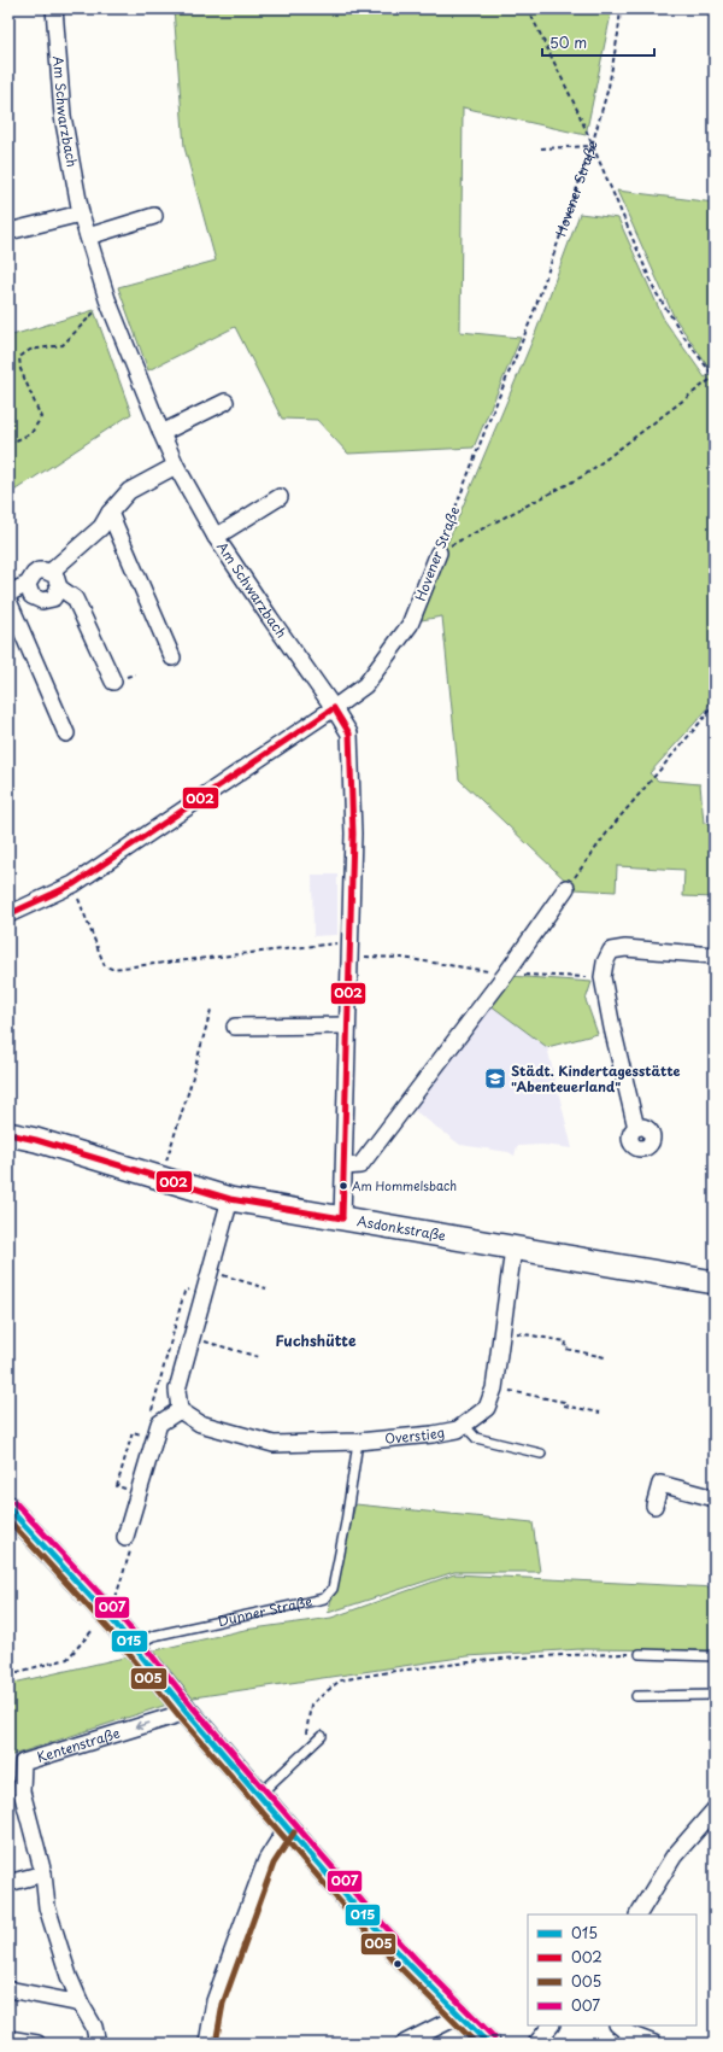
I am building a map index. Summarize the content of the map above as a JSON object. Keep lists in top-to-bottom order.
{
  "streets": {
    "street": [
      "Am Schwarzbach",
      "Hovener Straße",
      "Asdonkstraße",
      "Overstieg",
      "Kentenstraße"
    ],
    "lane": ["Dünner Straße"]
  },
  "crossings": [
    ["Am Schwarzbach", "Hovener Straße"],
    ["Asdonkstraße", "Overstieg"],
    ["Overstieg", "Dünner Straße"]
  ],
  "districts": ["Fuchshütte"],
  "places": {
    "school or university": ["Städt. Kindertagesstätte \"Abenteuerland\""],
    "other": ["Am Hommelsbach"]
  },
  "lines": [
    "transit line 002",
    "transit line 007",
    "transit line 015",
    "transit line 005"
  ],
  "legend": [
    "015",
    "002",
    "005",
    "007"
  ],
  "scale_bar": "50 m"
}
